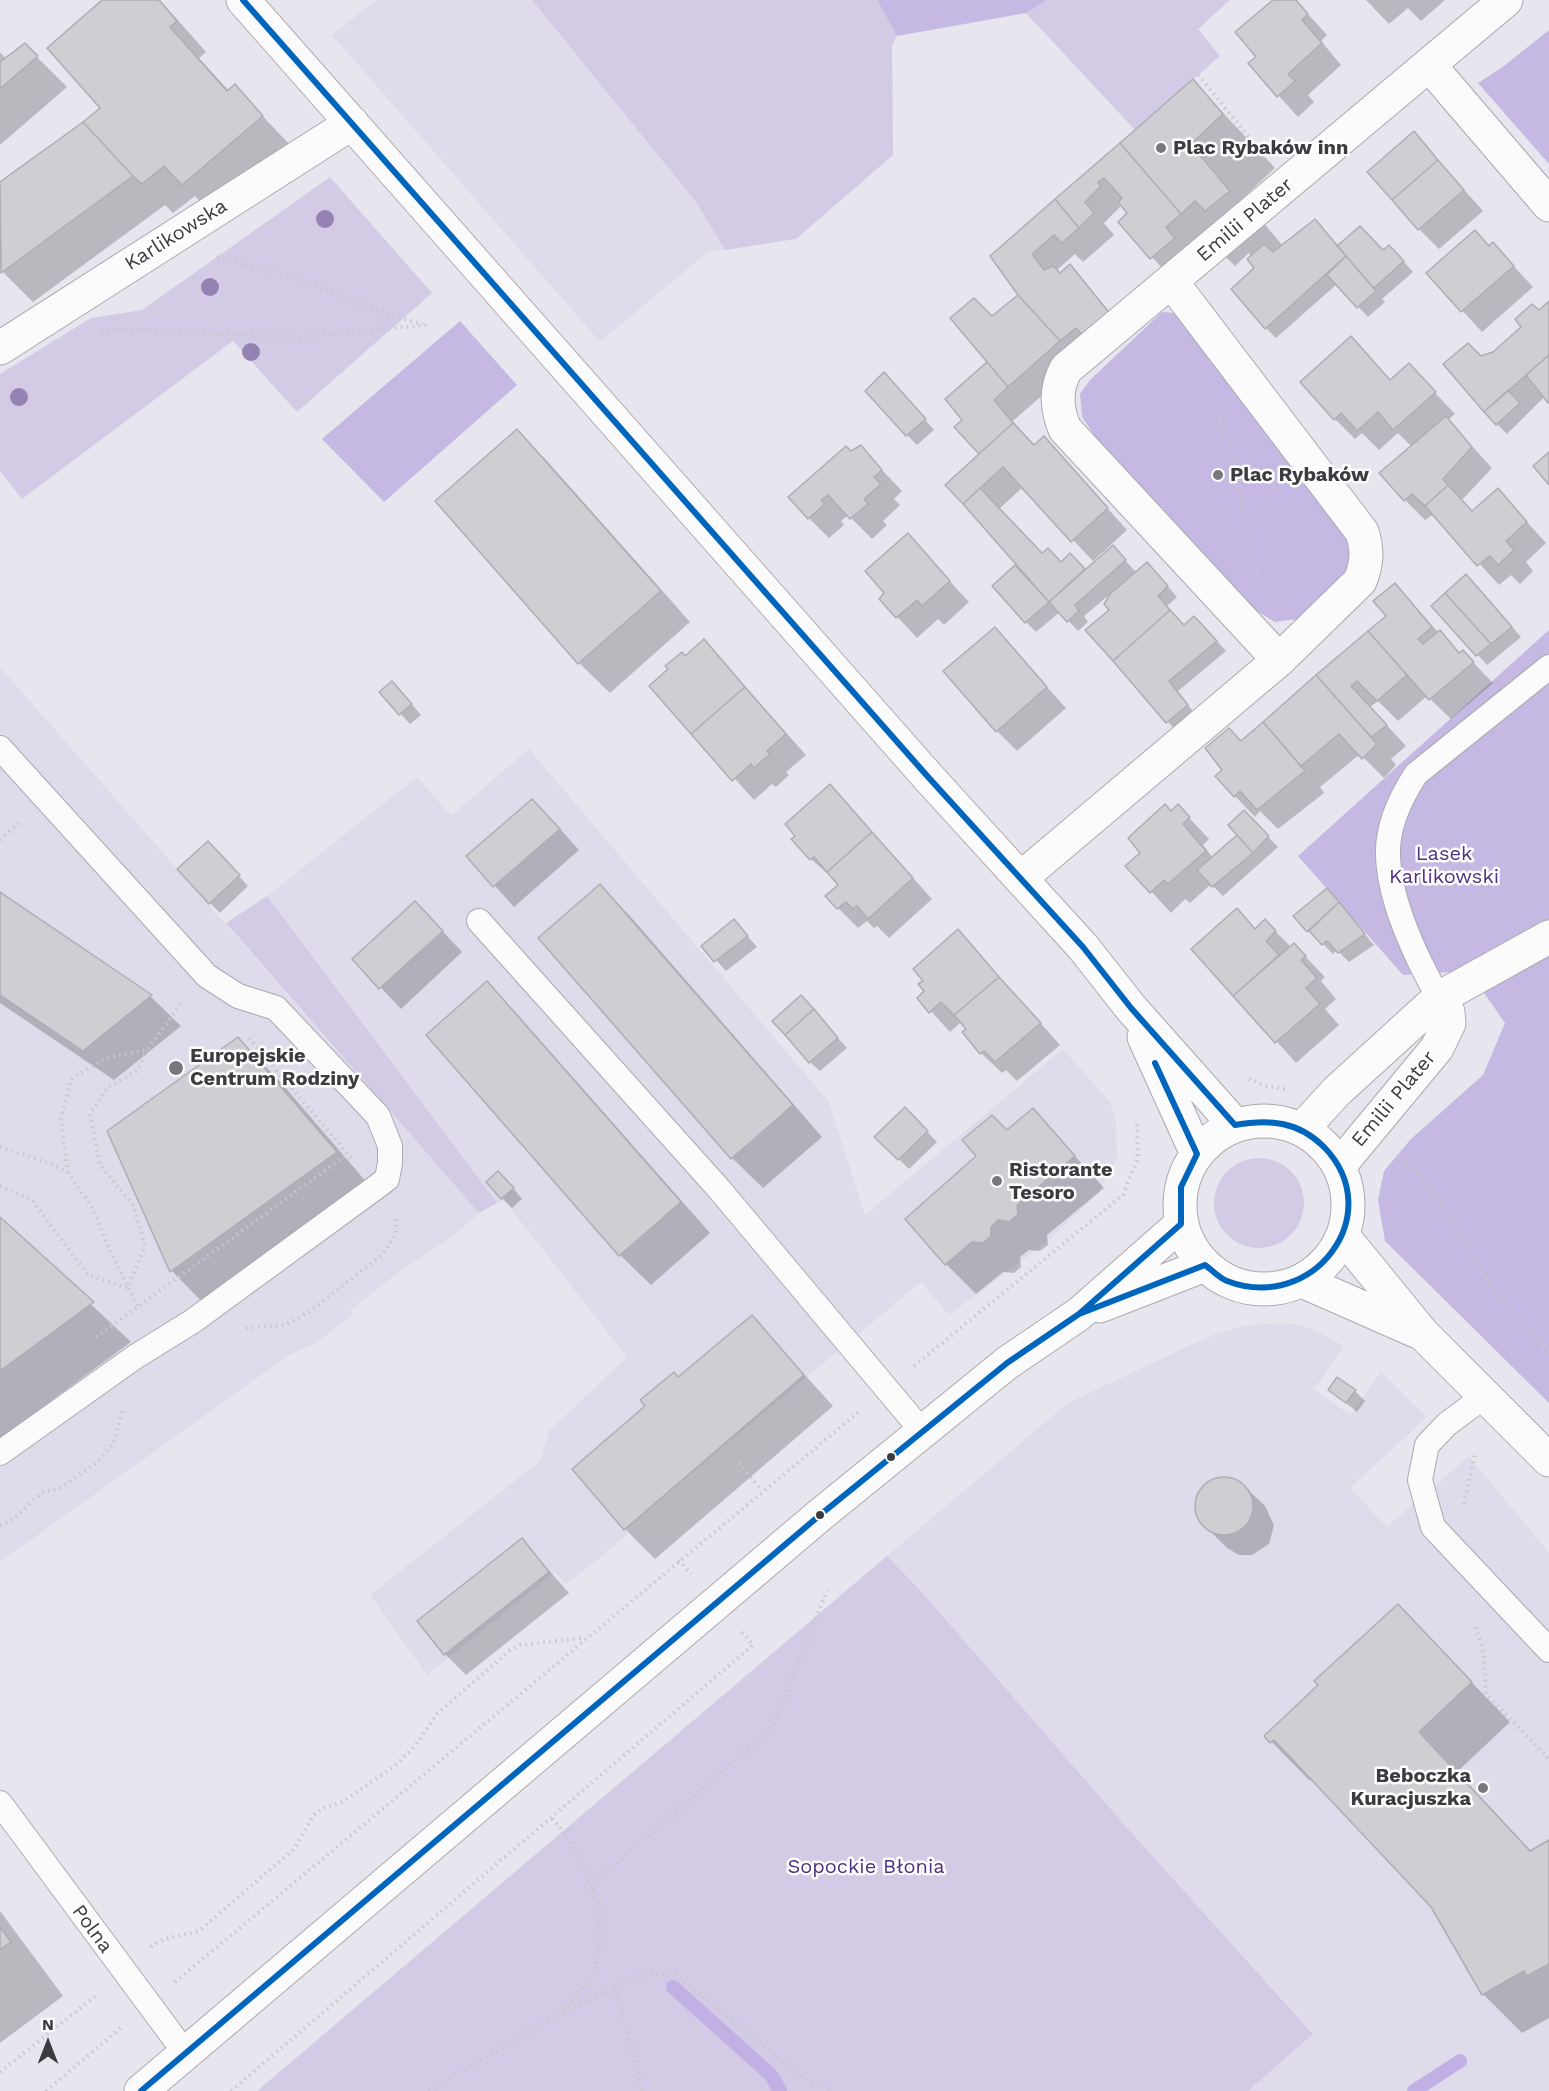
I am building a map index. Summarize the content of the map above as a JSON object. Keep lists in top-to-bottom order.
{
  "streets": {
    "street": ["Emilii Plater", "Karlikowska"],
    "lane": ["Polna"]
  },
  "parks": ["Lasek Karlikowski", "Sopockie Błonia"],
  "places": [
    "Plac Rybaków inn",
    "Plac Rybaków",
    "Europejskie Centrum Rodziny",
    "Ristorante Tesoro",
    "Beboczka Kuracjuszka"
  ],
  "north": "top"
}
